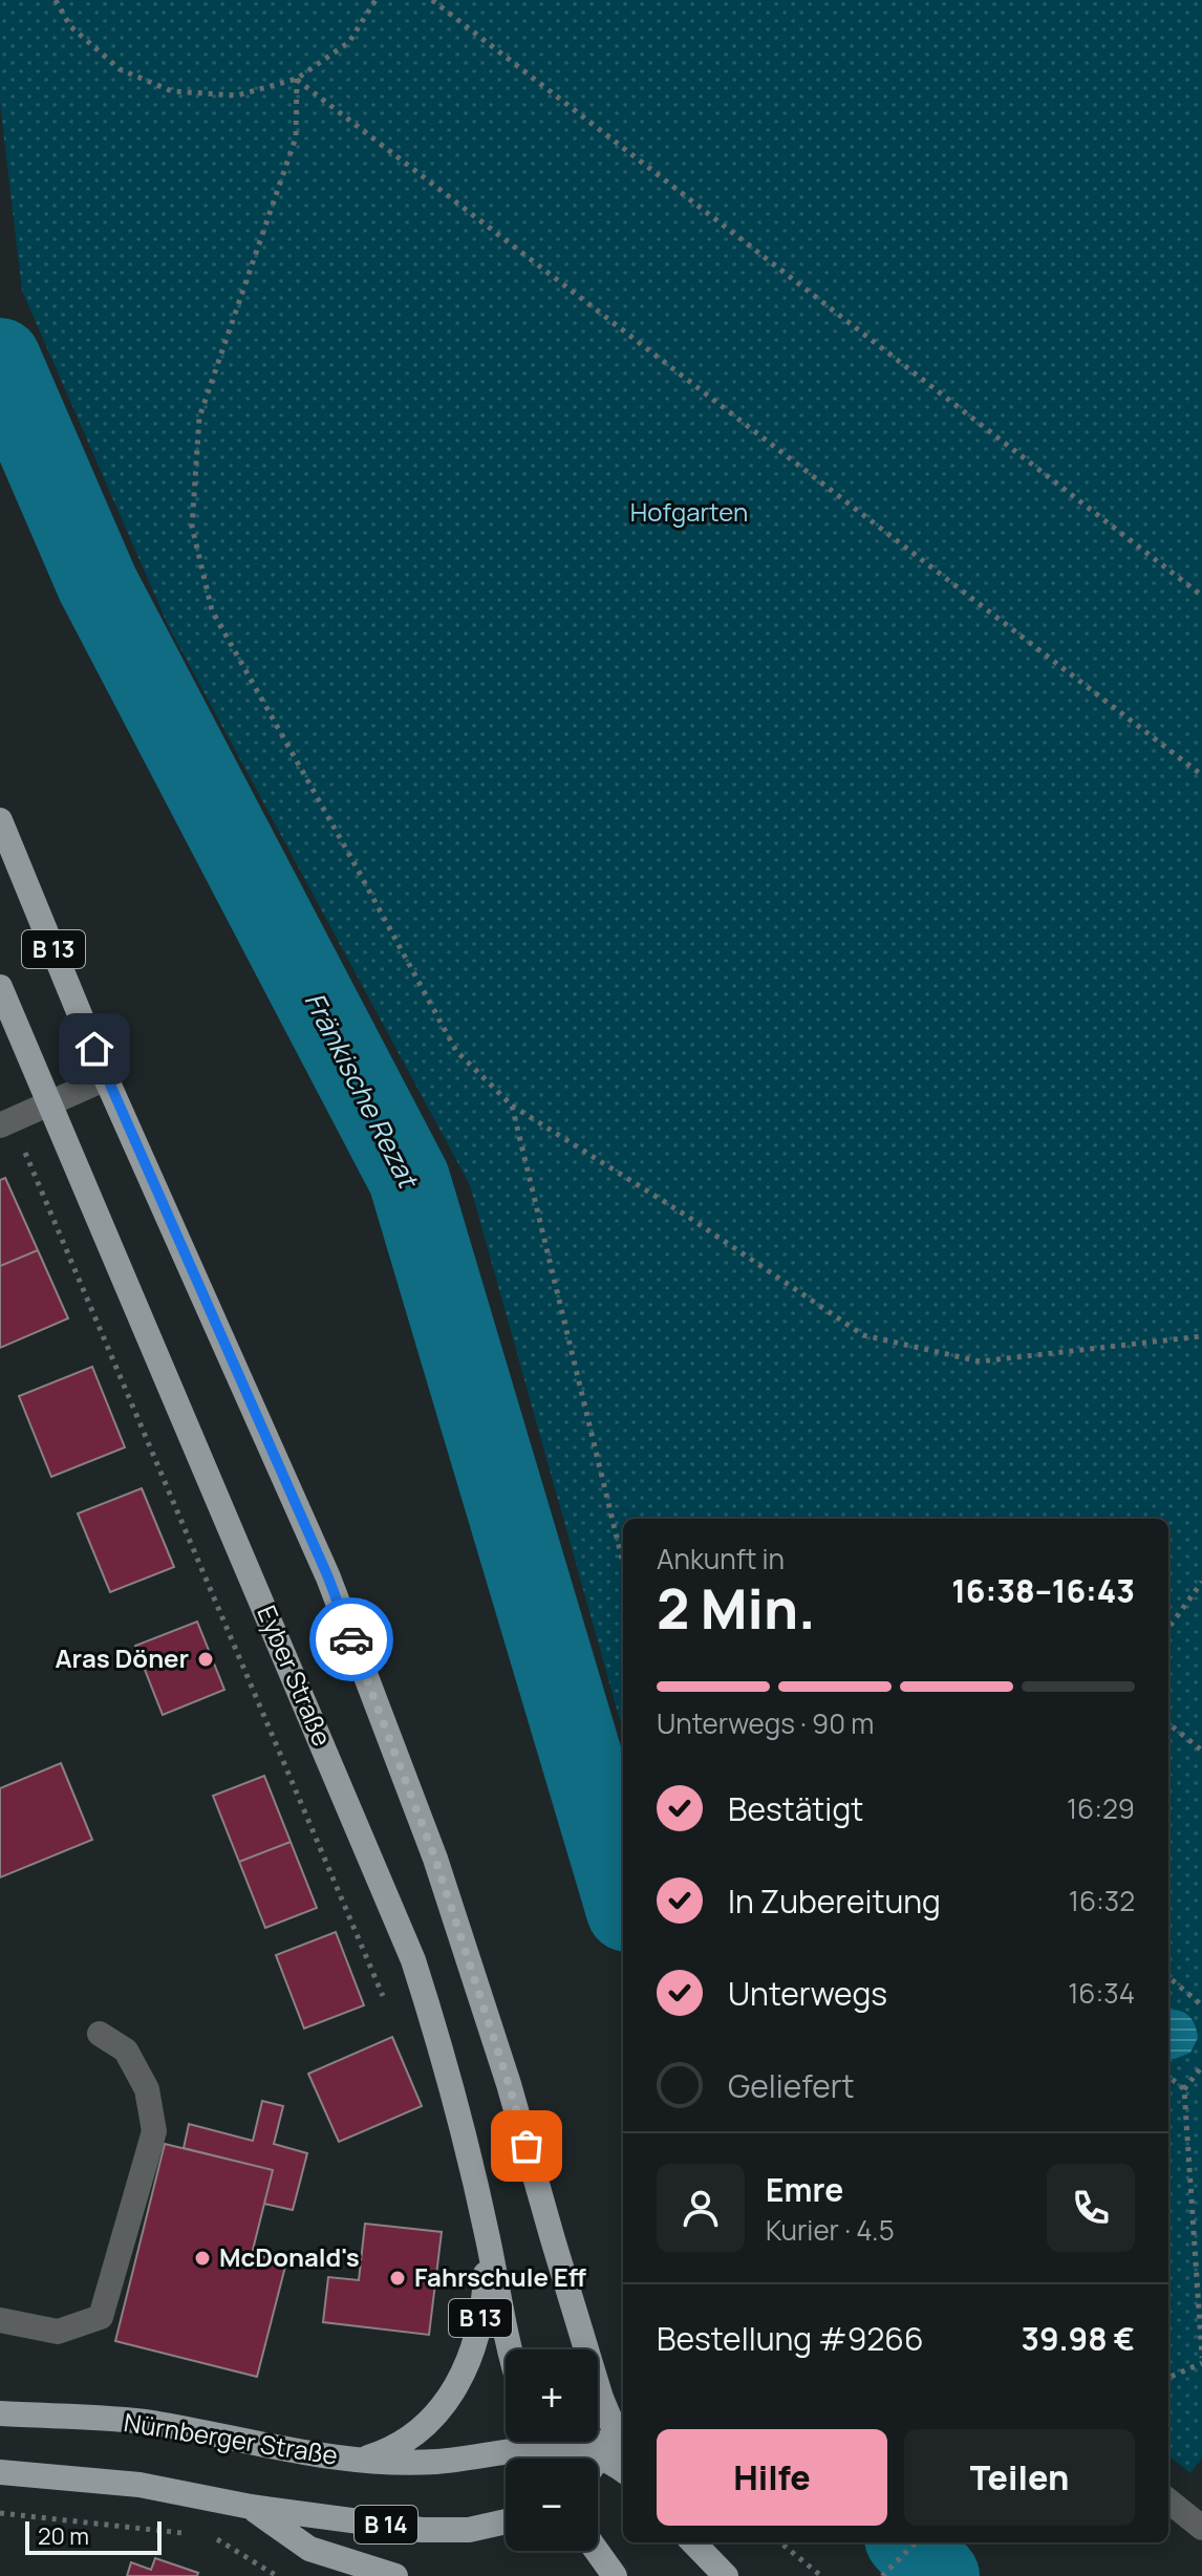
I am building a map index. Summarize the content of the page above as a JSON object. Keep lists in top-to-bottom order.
{
  "streets": {
    "main road": [
      "B 13",
      "Eyber Straße",
      "Nürnberger Straße",
      "B 14"
    ]
  },
  "crossings": [
    ["Eyber Straße", "Nürnberger Straße"]
  ],
  "water": ["Fränkische Rezat"],
  "parks": ["Hofgarten"],
  "places": ["Aras Döner", "McDonald's", "Fahrschule Eff"],
  "scale_bar": "20 m",
  "page": {
    "heading": ["2 Min.", "Ankunft in", "16:38–16:43"],
    "panel": [
      "Emre",
      "Kurier · 4.5",
      "Bestellung #9266",
      "39.98 €"
    ],
    "bar": "Unterwegs · 90 m",
    "list": [
      ["Bestätigt", "16:29"],
      ["In Zubereitung", "16:32"],
      ["Unterwegs", "16:34"],
      "Geliefert"
    ],
    "map_buttons": ["+", "−"],
    "buttons": ["Hilfe", "Teilen"],
    "scale": "20 m"
  }
}
